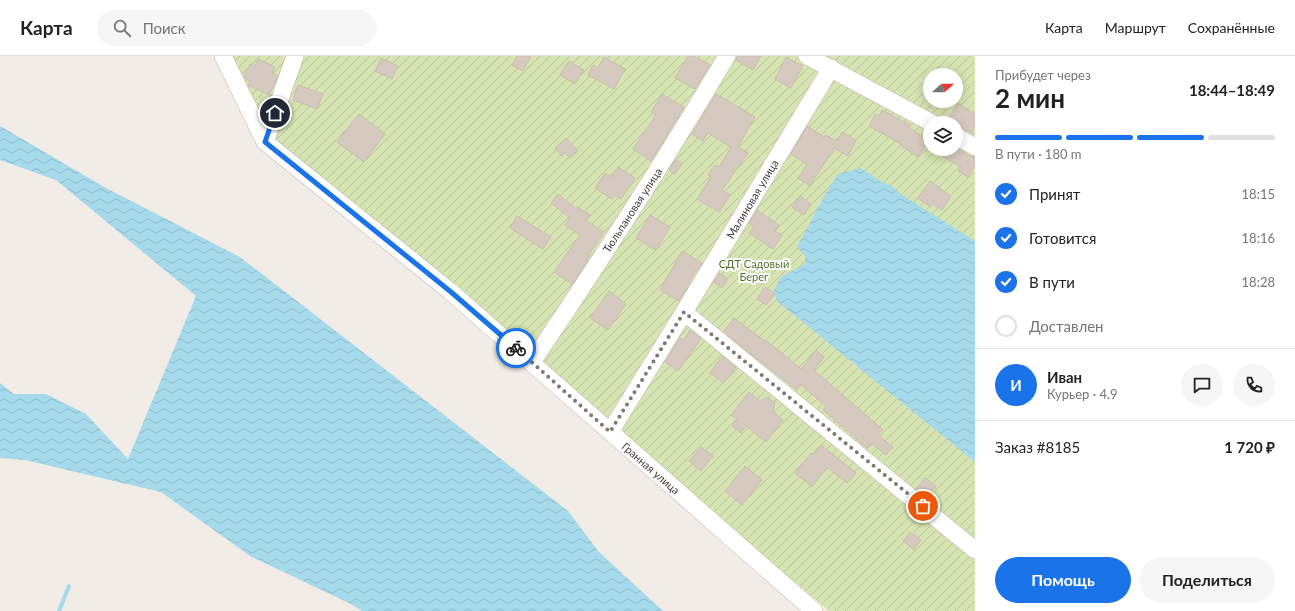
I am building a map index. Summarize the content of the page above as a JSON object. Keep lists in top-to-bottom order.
{
  "streets": {
    "street": ["Малиновая улица", "Тюльпановая улица", "Гранная улица"]
  },
  "crossings": [
    ["Малиновая улица", "Гранная улица"],
    ["Тюльпановая улица", "Гранная улица"]
  ],
  "parks": ["СДТ Садовый Берег"],
  "north": "right",
  "page": {
    "header": "Карта",
    "search": "Поиск",
    "nav": ["Карта", "Маршрут", "Сохранённые"],
    "heading": ["2 мин", "Прибудет через", "18:44–18:49"],
    "panel": [
      "Иван",
      "Курьер · 4.9",
      "Заказ #8185",
      "1 720 ₽"
    ],
    "bar": "В пути · 180 m",
    "list": [
      ["Принят", "18:15"],
      ["Готовится", "18:16"],
      ["В пути", "18:28"],
      "Доставлен"
    ],
    "round": "И",
    "buttons": ["Помощь", "Поделиться"]
  }
}
